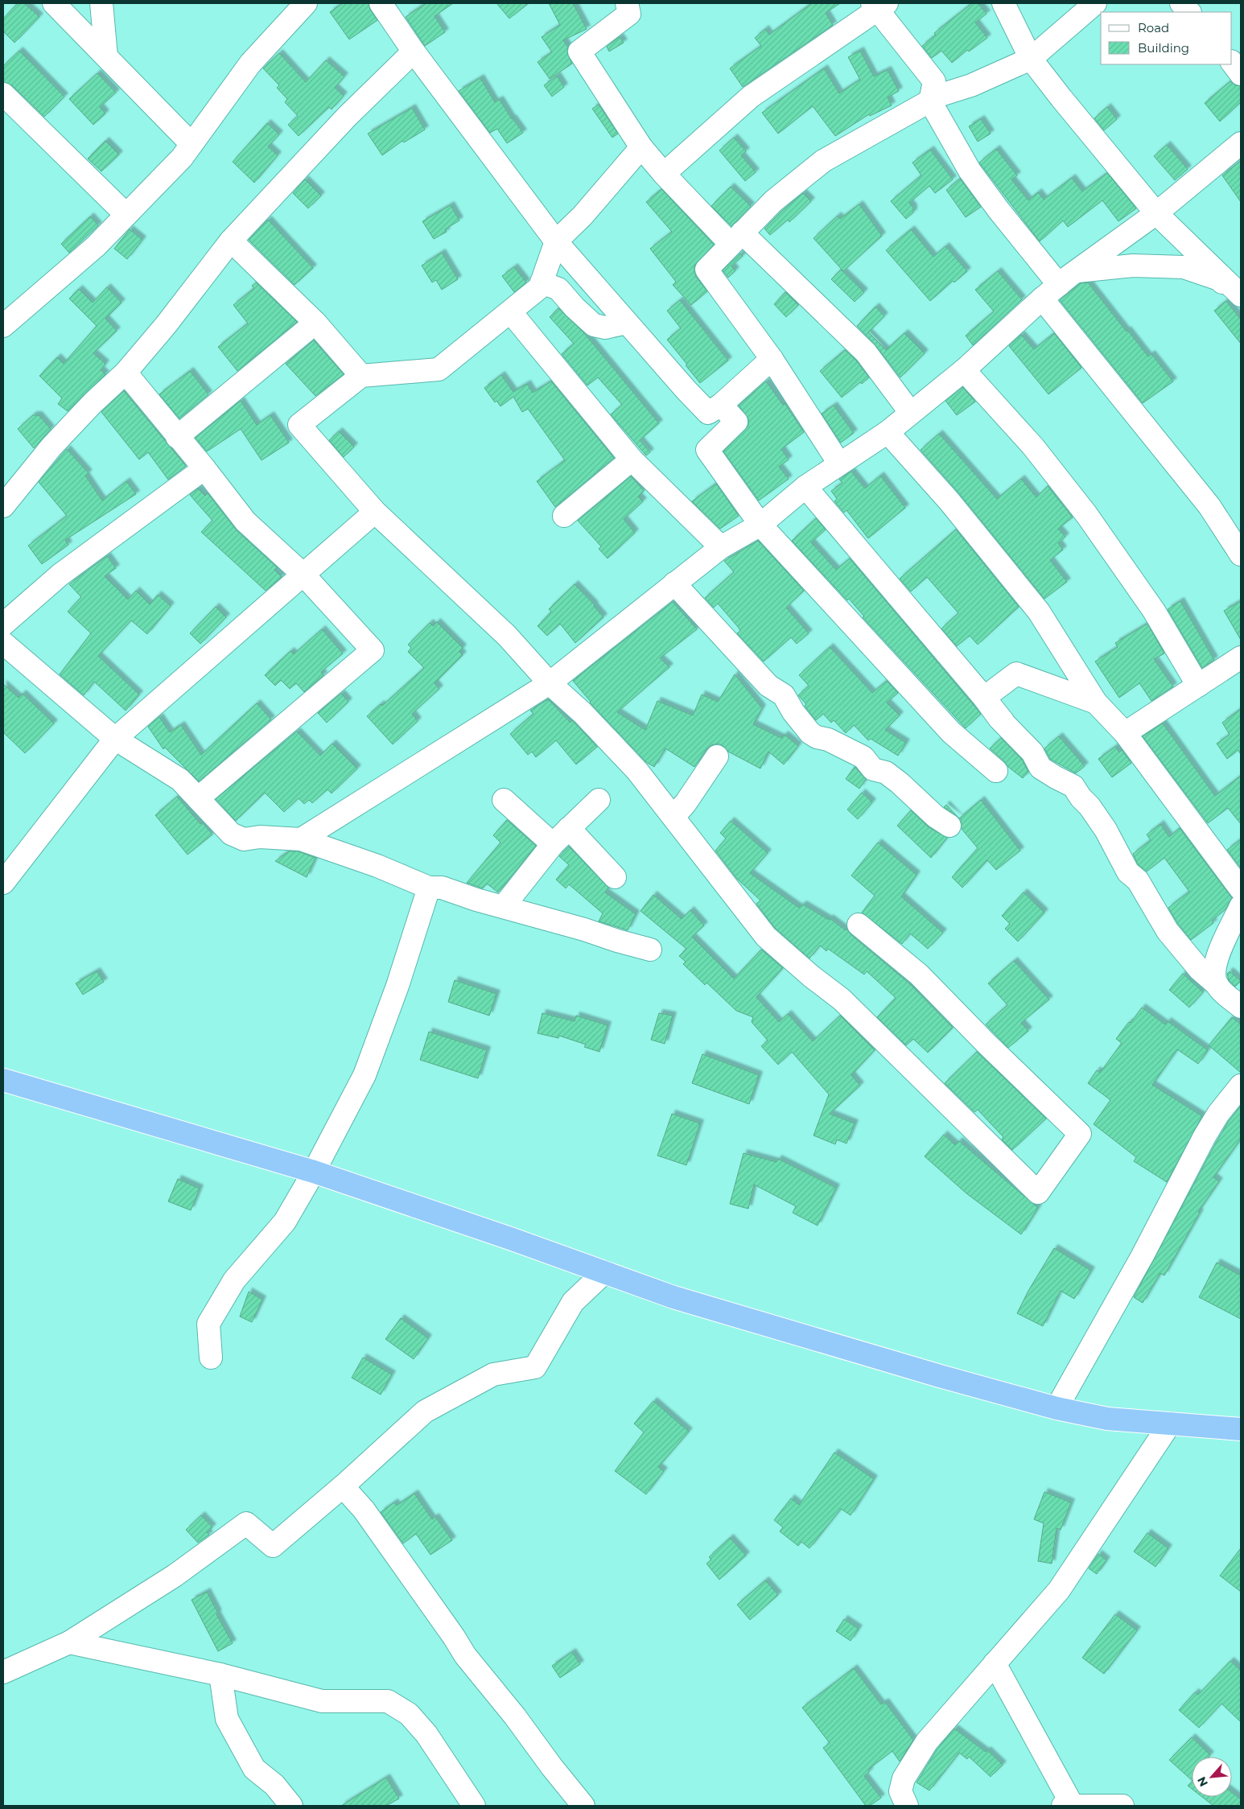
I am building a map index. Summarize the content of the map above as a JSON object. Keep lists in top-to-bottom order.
{
  "legend": ["Road", "Building"],
  "north": "bottom left"
}
